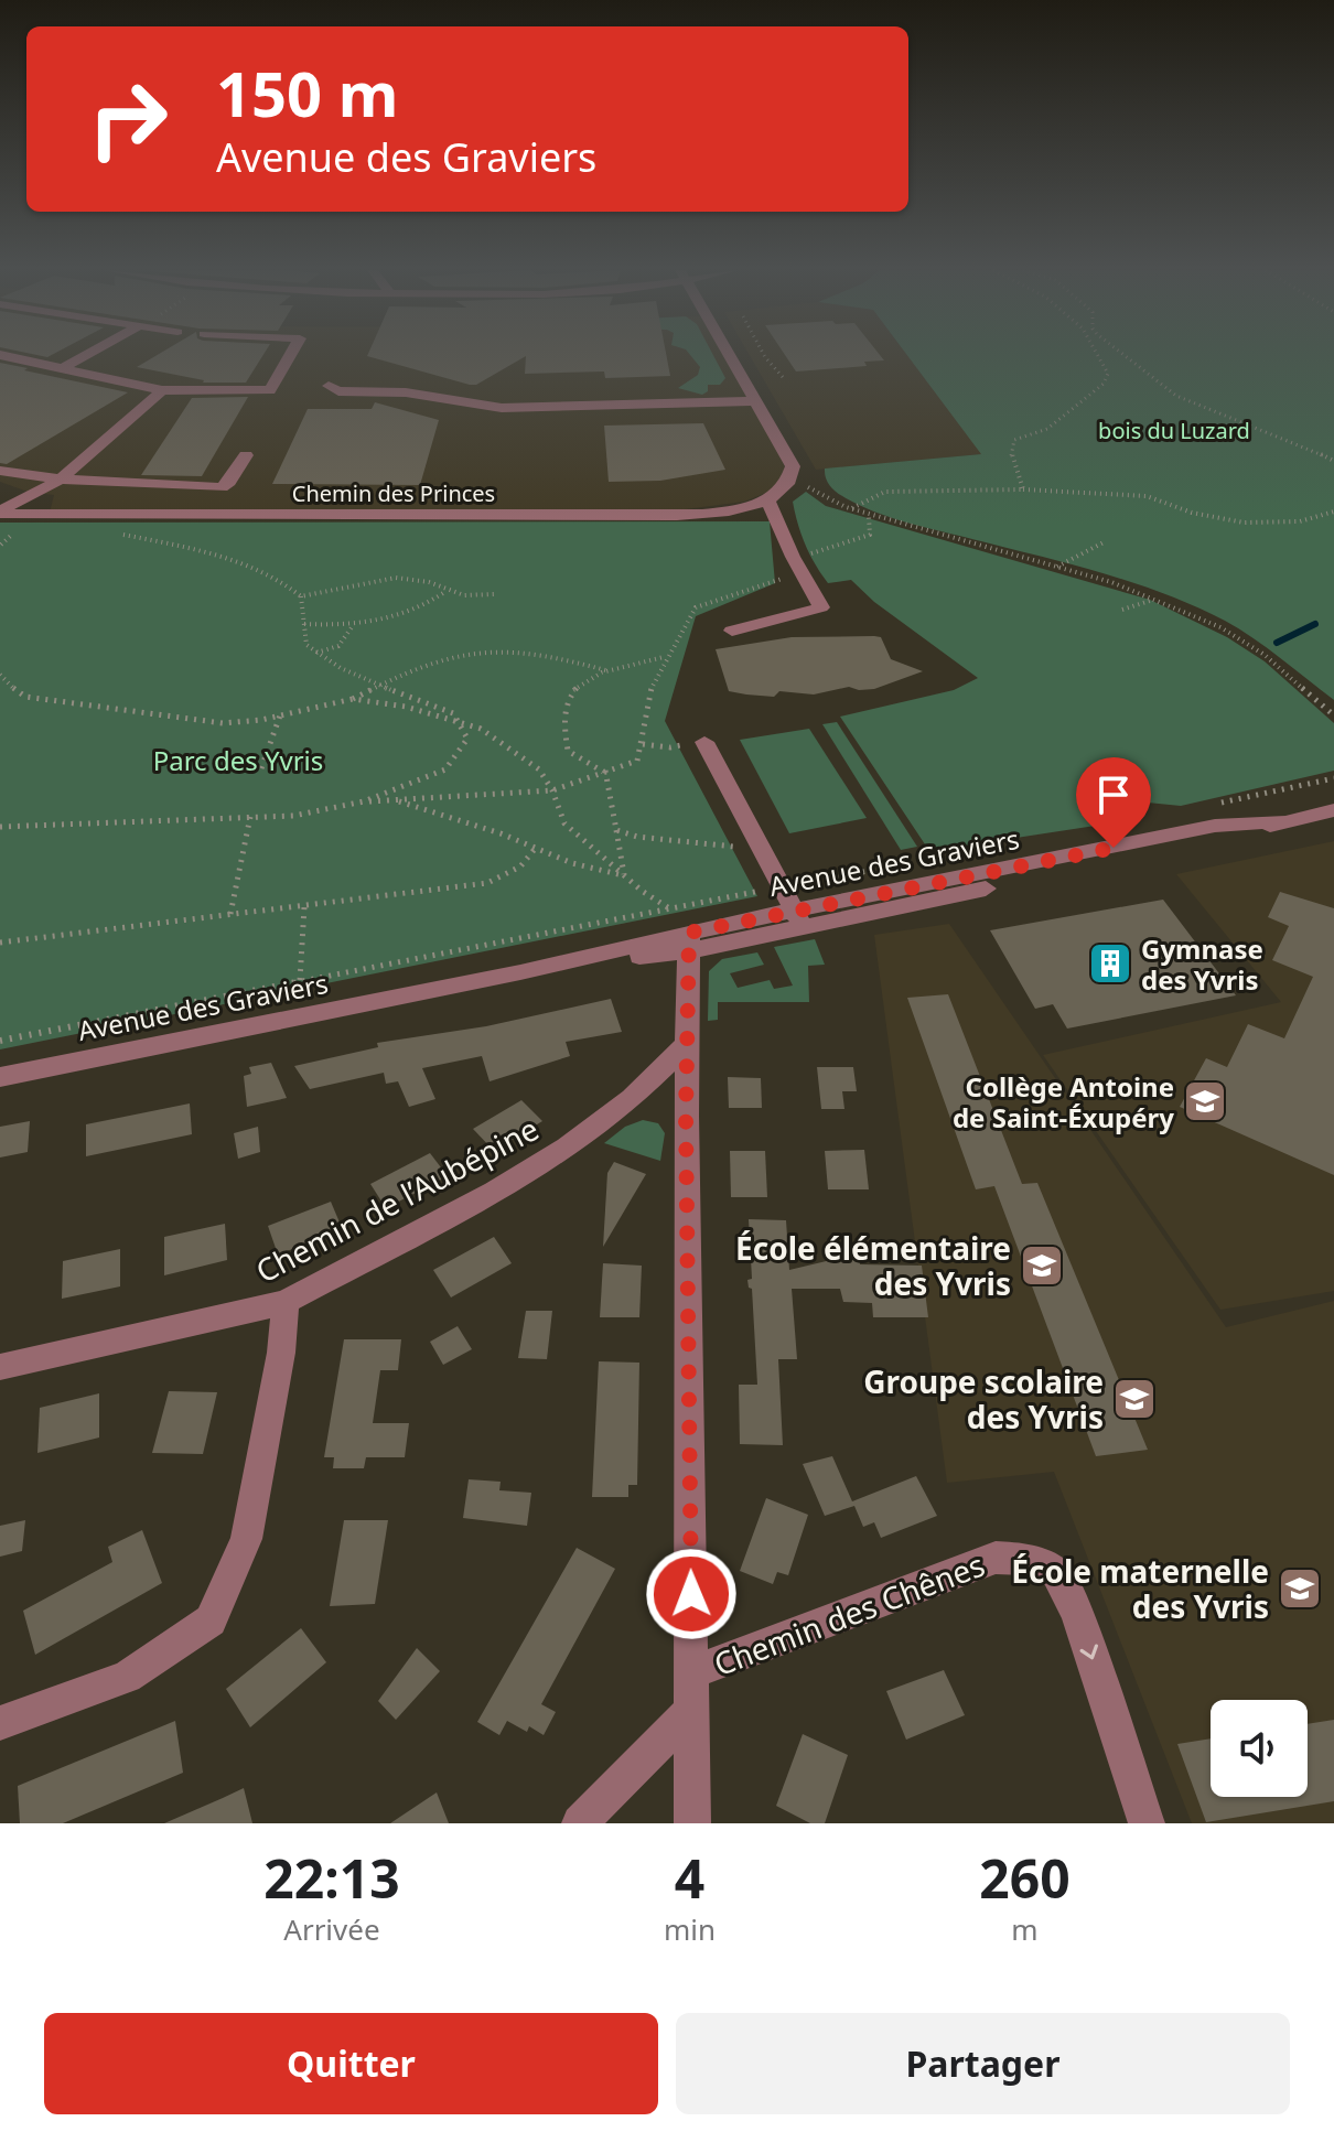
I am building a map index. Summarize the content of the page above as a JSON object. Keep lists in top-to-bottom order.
{
  "streets": {
    "street": [
      "Chemin des Princes",
      "Avenue des Graviers",
      "Chemin de l’Aubépine",
      "Chemin des Chênes"
    ]
  },
  "parks": ["bois du Luzard", "Parc des Yvris"],
  "places": {
    "building": ["Gymnase des Yvris"],
    "school or university": [
      "Collège Antoine de Saint-Éxupéry",
      "École élémentaire des Yvris",
      "Groupe scolaire des Yvris",
      "École maternelle des Yvris"
    ]
  },
  "page": {
    "turn": ["150 m", "Avenue des Graviers"],
    "eta": [
      "22:13",
      "Arrivée",
      "4",
      "min",
      "260",
      "m"
    ],
    "buttons": ["Quitter", "Partager"]
  }
}
